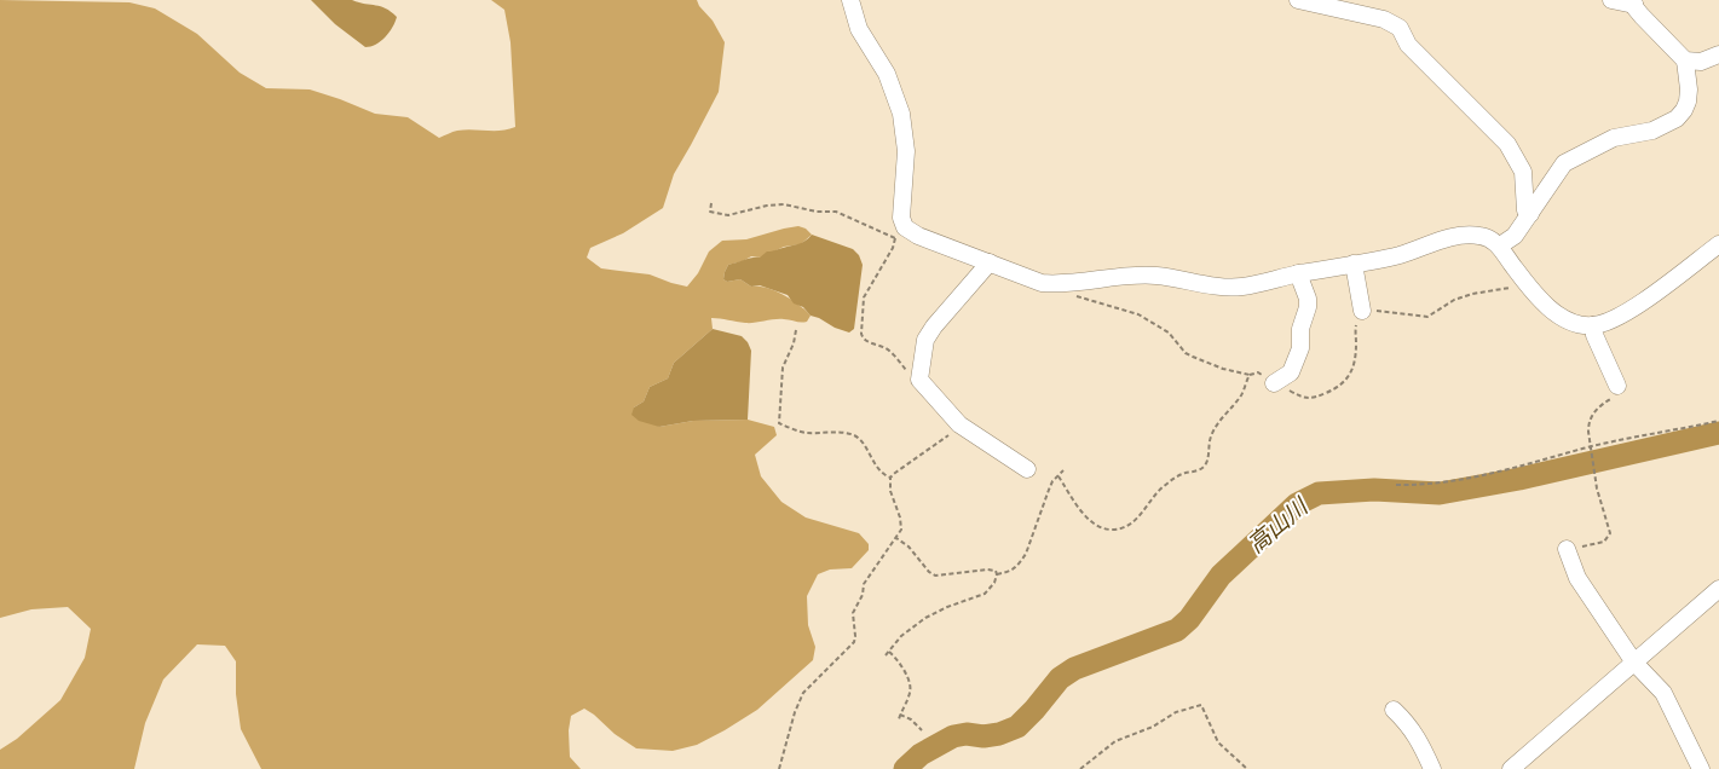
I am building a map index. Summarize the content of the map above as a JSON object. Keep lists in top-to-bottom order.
{
  "water": ["高山川"]
}
